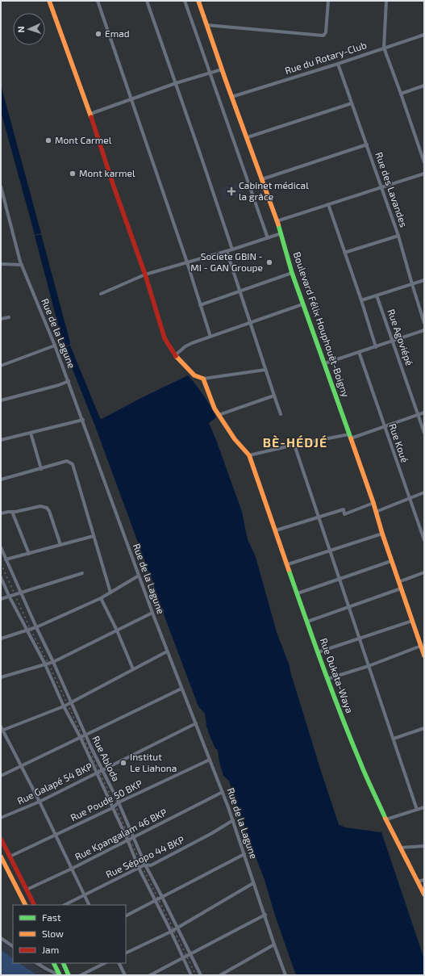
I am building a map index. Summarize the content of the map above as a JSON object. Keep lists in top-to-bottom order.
{
  "streets": {
    "street": [
      "Rue du Rotary-Club",
      "Rue des Lavandes",
      "Boulevard Félix Houphouët-Boigny",
      "Rue de la Lagune",
      "Rue Agoviépé",
      "Rue Koué",
      "Rue Oukata-Waya",
      "Rue Abloda",
      "Rue Galapé 54 BKP",
      "Rue Poude 50 BKP",
      "Rue Kpangalam 46 BKP",
      "Rue Sépopo 44 BKP"
    ]
  },
  "crossings": [
    ["Rue du Rotary-Club", "Rue des Lavandes"],
    ["Rue du Rotary-Club", "Boulevard Félix Houphouët-Boigny"],
    ["Rue de la Lagune", "Rue Galapé 54 BKP"],
    ["Rue de la Lagune", "Rue Poude 50 BKP"],
    ["Rue de la Lagune", "Rue Kpangalam 46 BKP"],
    ["Rue de la Lagune", "Rue Sépopo 44 BKP"],
    ["Rue Abloda", "Rue Galapé 54 BKP"],
    ["Rue Abloda", "Rue Poude 50 BKP"],
    ["Rue Abloda", "Rue Kpangalam 46 BKP"],
    ["Rue Abloda", "Rue Sépopo 44 BKP"]
  ],
  "districts": ["BÈ-HÉDJÉ"],
  "places": {
    "other": [
      "Emad",
      "Mont Carmel",
      "Mont karmel",
      "Societe GBIN - MI - GAN Groupe",
      "Institut Le Liahona"
    ],
    "health": ["Cabinet médical la grâce"]
  },
  "legend": ["Fast", "Slow", "Jam"],
  "north": "left"
}
